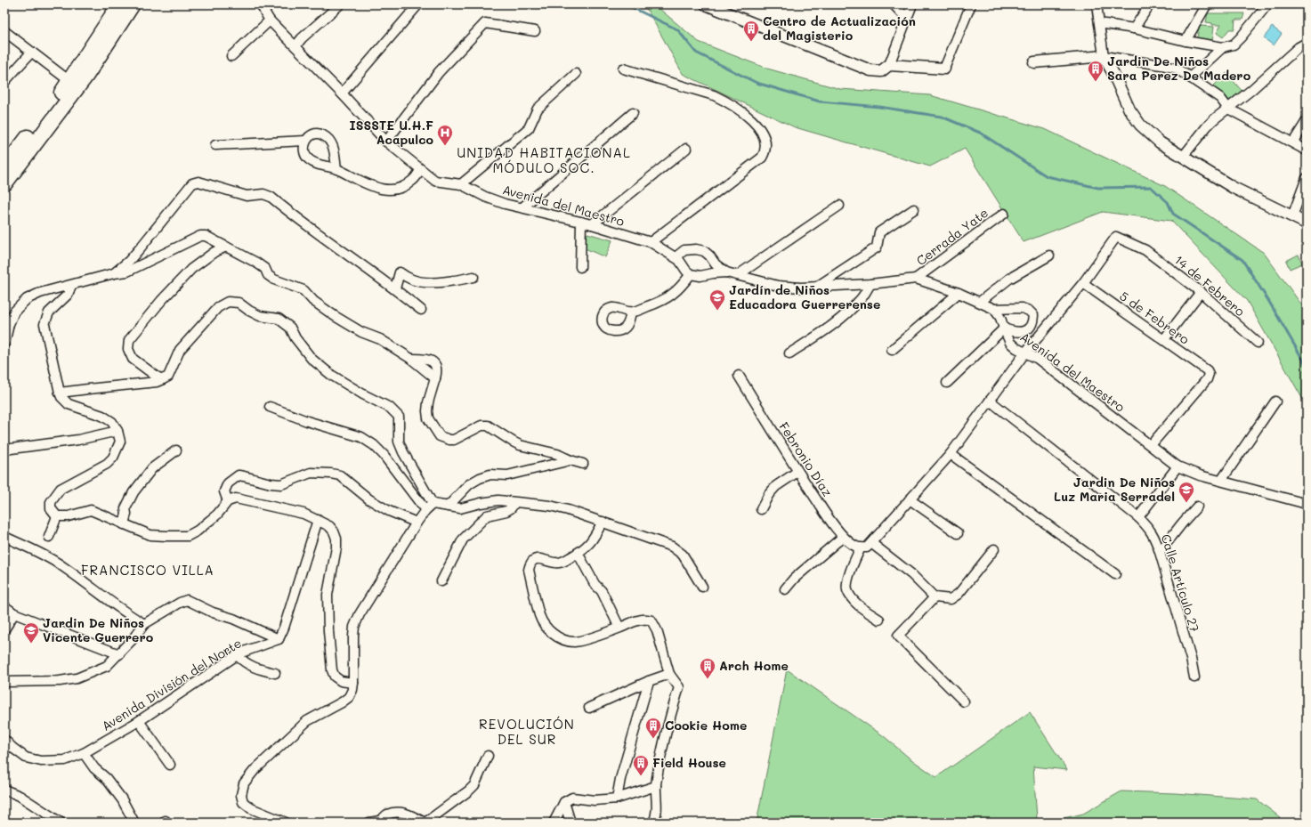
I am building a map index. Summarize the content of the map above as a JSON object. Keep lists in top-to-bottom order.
{
  "streets": {
    "street": [
      "Avenida del Maestro",
      "Cerrada Yate",
      "14 de Febrero",
      "5 de Febrero",
      "Febronio Díaz",
      "Calle Artículo 27",
      "Avenida División del Norte"
    ]
  },
  "crossings": [
    ["Avenida del Maestro", "5 de Febrero"],
    ["14 de Febrero", "5 de Febrero"]
  ],
  "districts": ["UNIDAD HABITACIONAL MÓDULO SOC.", "FRANCISCO VILLA", "REVOLUCIÓN DEL SUR"],
  "places": {
    "building": [
      "Centro de Actualización del Magisterio",
      "Jardin De Niños Sara Perez De Madero",
      "Arch Home",
      "Cookie Home",
      "Field House"
    ],
    "hospital": ["ISSSTE U.H.F Acapulco"],
    "school or university": ["Jardín de Niños Educadora Guerrerense", "Jardin De Niños Luz Maria Serradel", "Jardin De Niños Vicente Guerrero"]
  }
}
